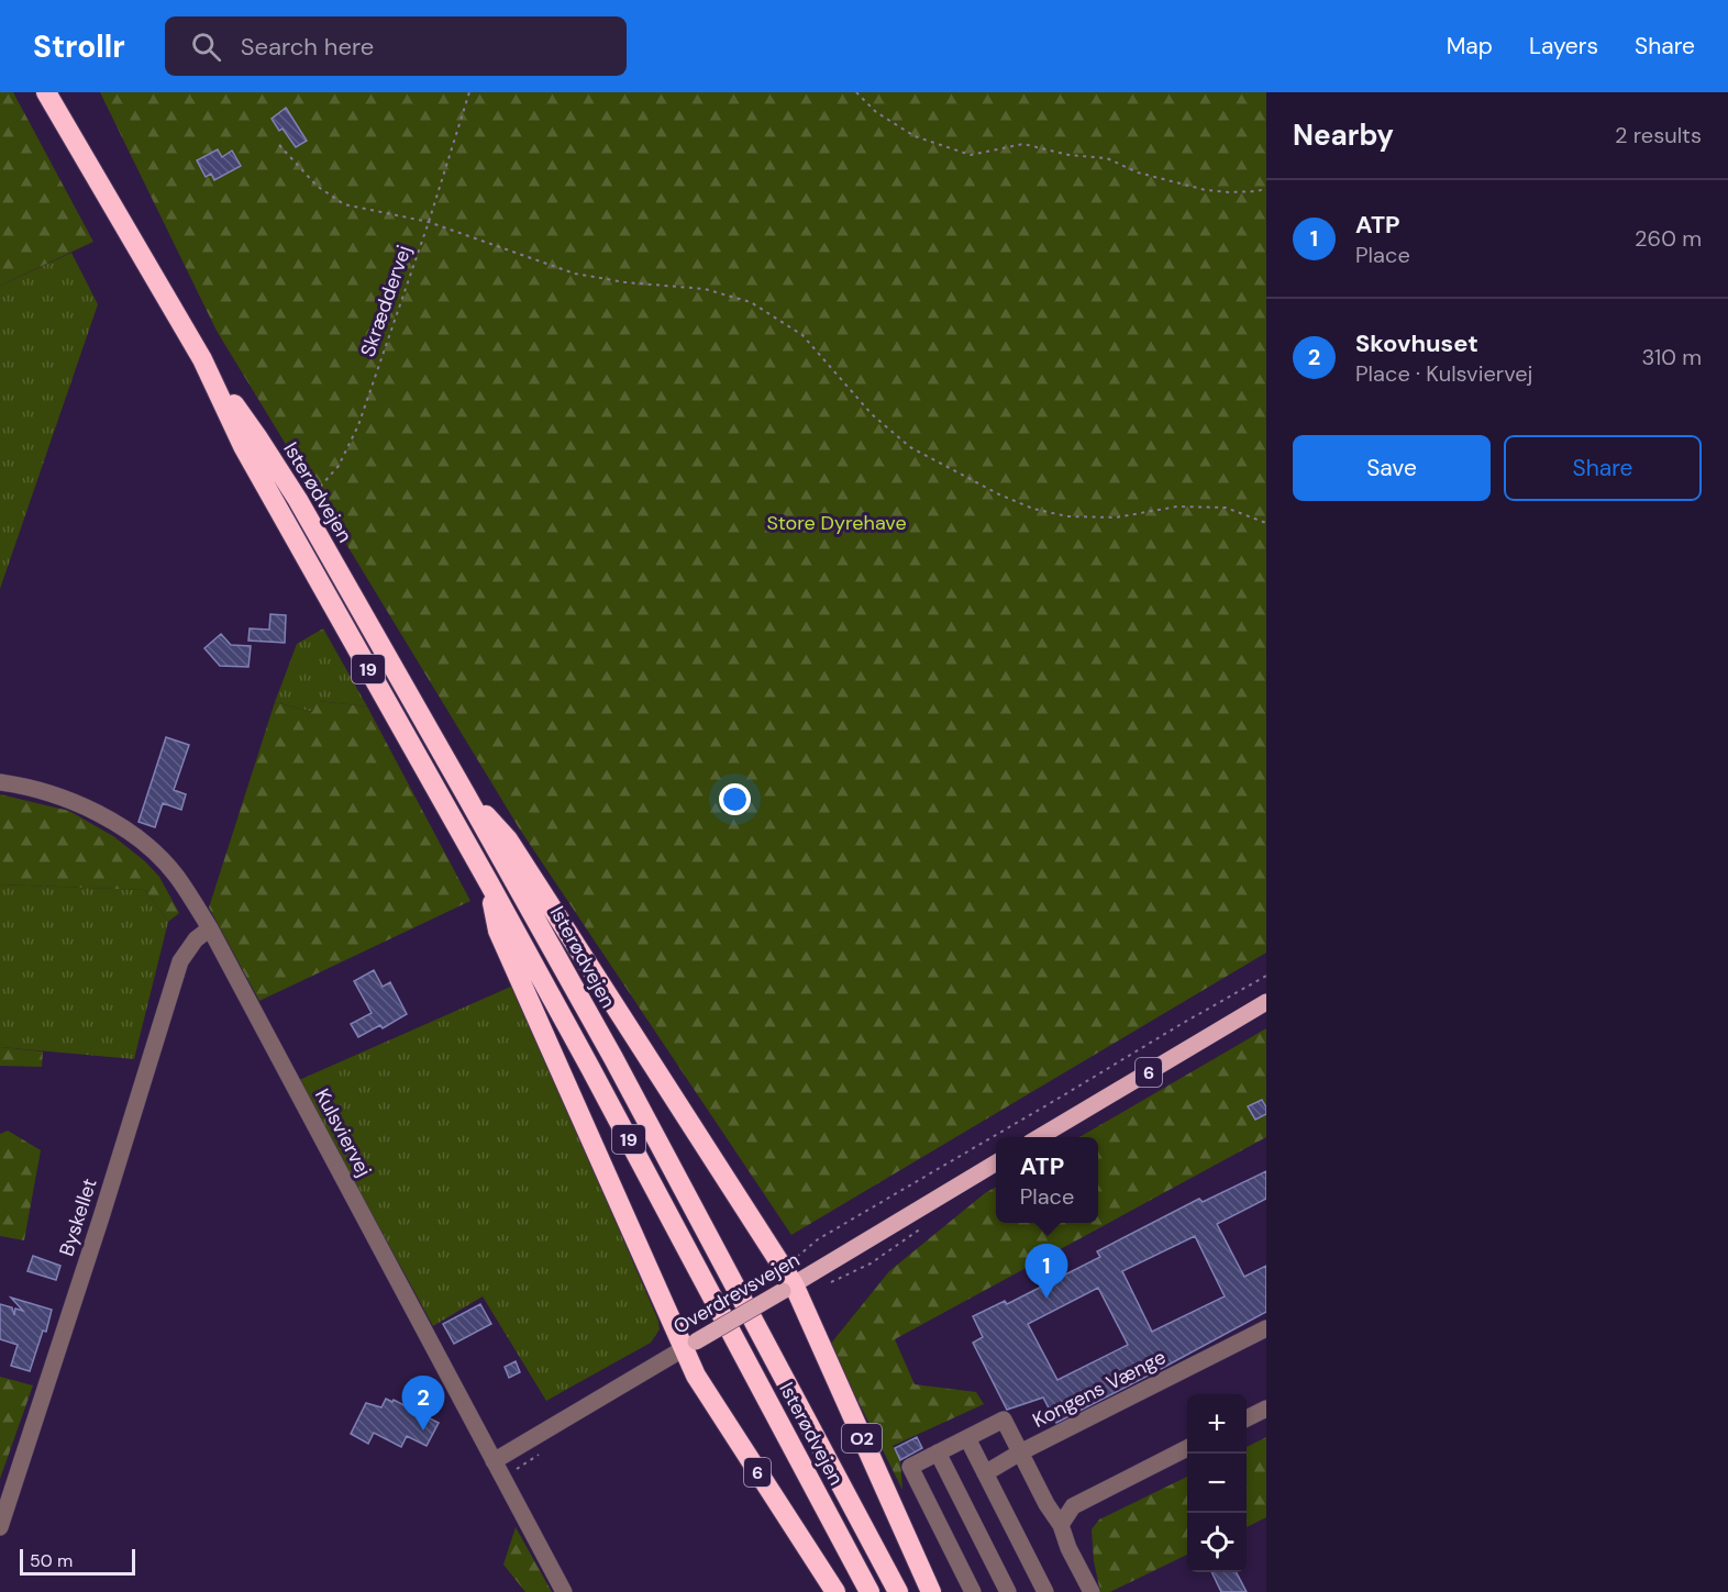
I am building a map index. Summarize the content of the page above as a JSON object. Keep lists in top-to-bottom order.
{
  "streets": {
    "highway": [
      "Isterødvejen",
      "19",
      "6",
      "O2"
    ],
    "main road": ["Overdrevsvejen"],
    "street": ["Kulsviervej", "Byskellet", "Kongens Vænge"],
    "path": ["Skræddervej"]
  },
  "crossings": [
    ["Skræddervej", "Isterødvejen"],
    ["6", "Overdrevsvejen"],
    ["Kulsviervej", "Byskellet"],
    ["Kulsviervej", "Overdrevsvejen"],
    ["Overdrevsvejen", "O2"]
  ],
  "parks": ["Store Dyrehave"],
  "scale_bar": "50 m",
  "page": {
    "header": "Strollr",
    "search": "Search here",
    "nav": ["Map", "Layers", "Share"],
    "heading": ["Nearby", "2 results"],
    "list": [
      {
        "mark": "1",
        "name": "ATP",
        "note": "Place",
        "value": "260 m"
      },
      {
        "mark": "2",
        "name": "Skovhuset",
        "note": "Place · Kulsviervej",
        "value": "310 m"
      }
    ],
    "buttons": ["Save", "Share"],
    "popup": ["ATP", "Place"],
    "pins": ["1", "2"],
    "map_buttons": ["+", "−"],
    "scale": "50 m"
  }
}
